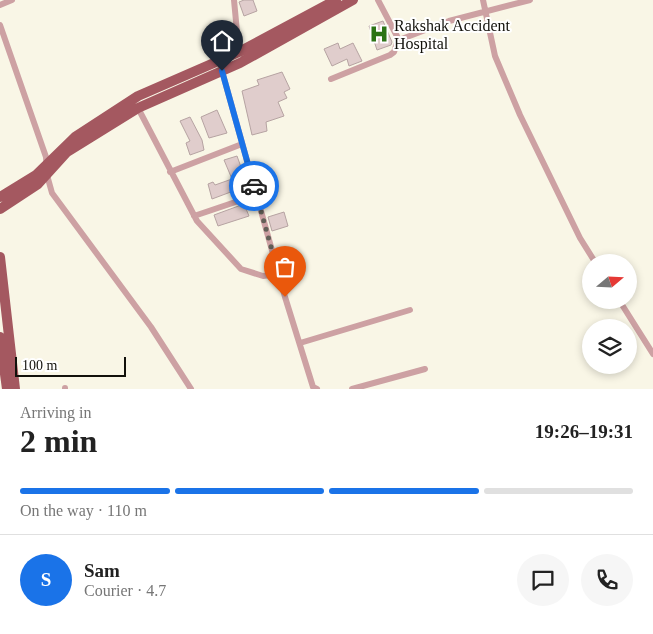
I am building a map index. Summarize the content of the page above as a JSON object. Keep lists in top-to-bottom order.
{
  "places": {
    "hospital": ["Rakshak Accident Hospital"]
  },
  "scale_bar": "100 m",
  "north": "right",
  "page": {
    "scale": "100 m",
    "heading": ["2 min", "Arriving in", "19:26–19:31"],
    "panel": ["Sam", "Courier · 4.7"],
    "bar": "On the way · 110 m",
    "round": "S"
  }
}
